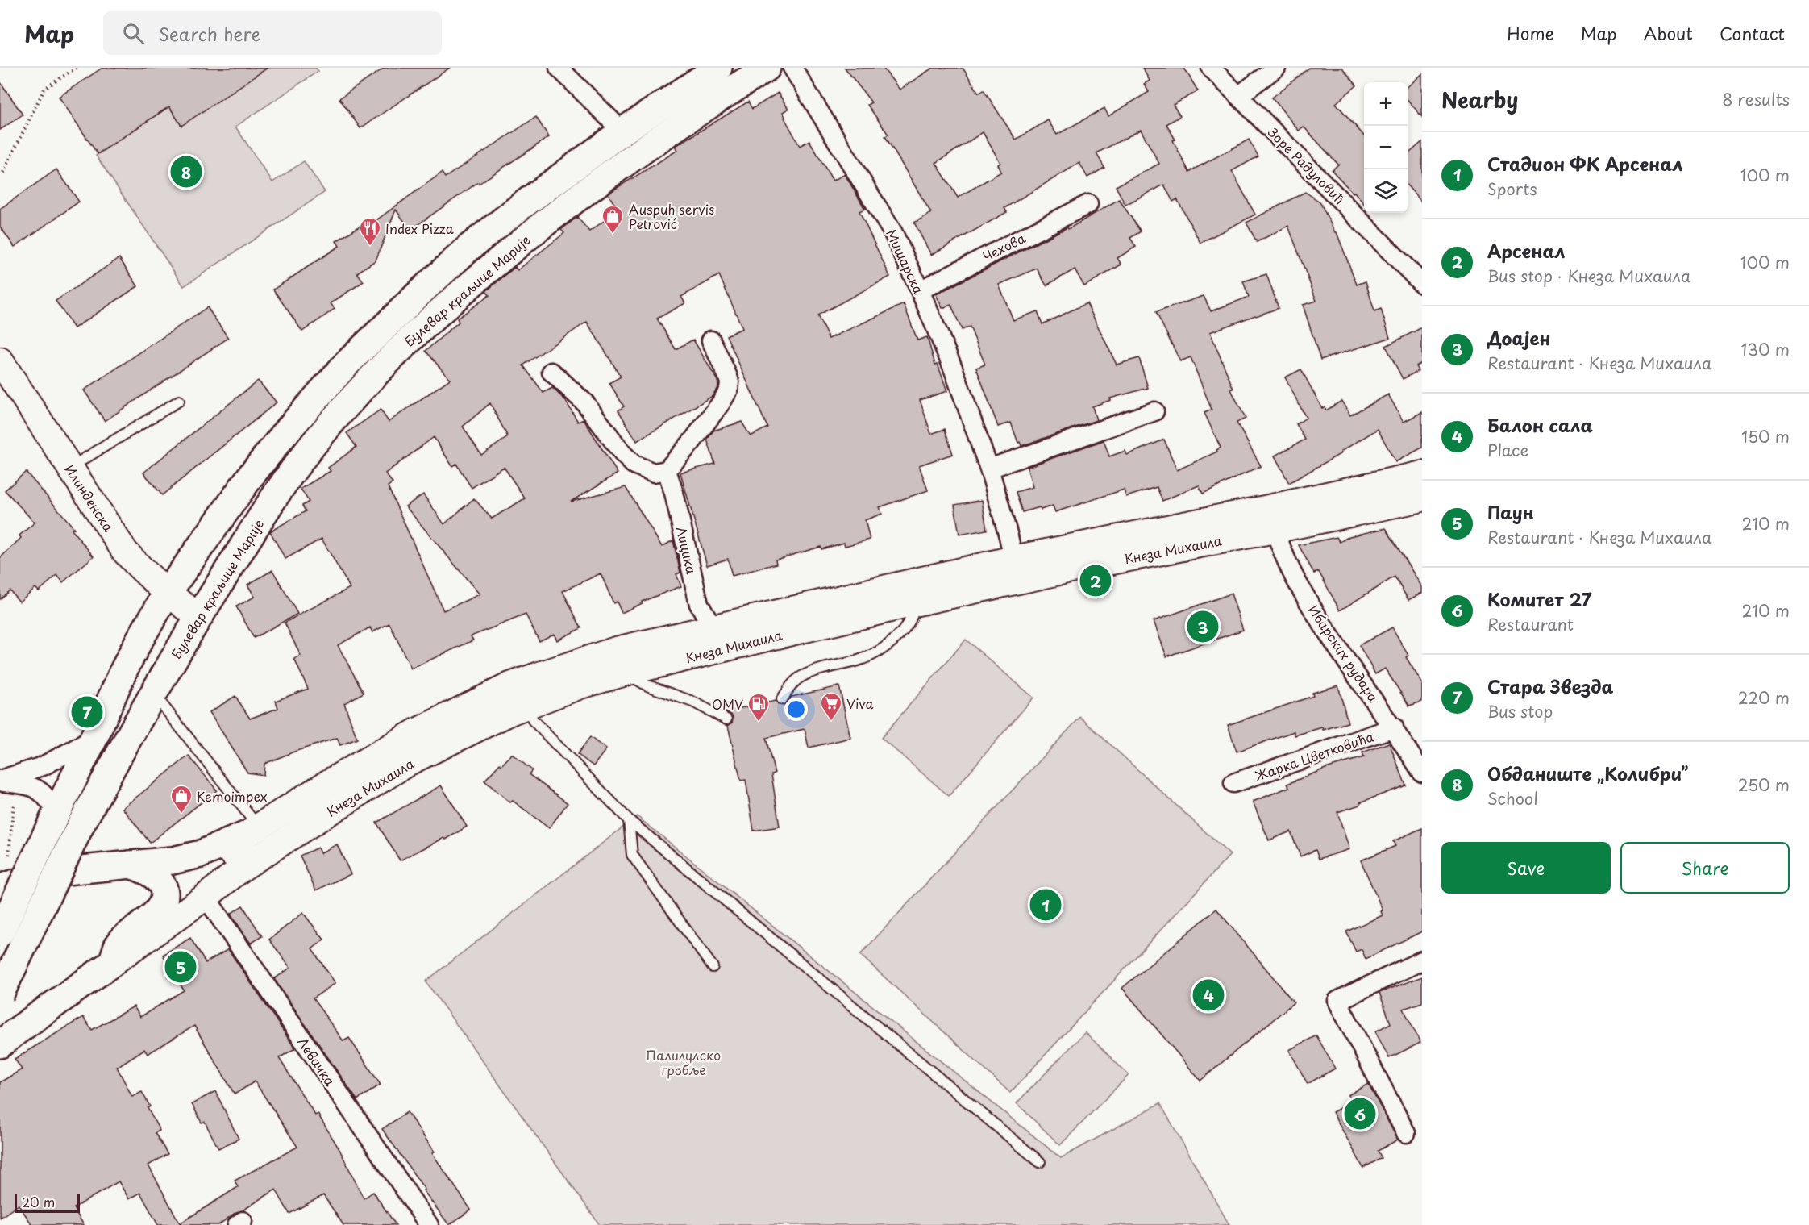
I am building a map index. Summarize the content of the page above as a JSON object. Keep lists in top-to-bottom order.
{
  "streets": {
    "main road": ["Булевар краљице Марије", "Илинденска", "Кнеза Михаила"],
    "street": [
      "Зоре Радуловић",
      "Чехова",
      "Мишарска",
      "Лицика",
      "Ибарских рудара",
      "Жарка Цветковића",
      "Левачка"
    ]
  },
  "crossings": [
    ["Чехова", "Мишарска"],
    ["Мишарска", "Кнеза Михаила"],
    ["Булевар краљице Марије", "Илинденска"],
    ["Кнеза Михаила", "Лицика"],
    ["Кнеза Михаила", "Ибарских рудара"],
    ["Кнеза Михаила", "Левачка"],
    ["Ибарских рудара", "Жарка Цветковића"]
  ],
  "parks": ["Палилулско гробље"],
  "places": {
    "shop": ["Auspuh servis Petrović", "Kemoimpex"],
    "restaurant": ["Index Pizza"],
    "supermarket": ["Viva"],
    "fuel station": ["OMV"]
  },
  "scale_bar": "20 m",
  "page": {
    "header": "Map",
    "search": "Search here",
    "nav": [
      "Home",
      "Map",
      "About",
      "Contact"
    ],
    "heading": ["Nearby", "8 results"],
    "map_buttons": ["+", "−"],
    "list": [
      {
        "mark": "1",
        "name": "Стадион ФК Арсенал",
        "note": "Sports",
        "value": "100 m"
      },
      {
        "mark": "2",
        "name": "Арсенал",
        "note": "Bus stop · Кнеза Михаила",
        "value": "100 m"
      },
      {
        "mark": "3",
        "name": "Доајен",
        "note": "Restaurant · Кнеза Михаила",
        "value": "130 m"
      },
      {
        "mark": "4",
        "name": "Балон сала",
        "note": "Place",
        "value": "150 m"
      },
      {
        "mark": "5",
        "name": "Паун",
        "note": "Restaurant · Кнеза Михаила",
        "value": "210 m"
      },
      {
        "mark": "6",
        "name": "Комитет 27",
        "note": "Restaurant",
        "value": "210 m"
      },
      {
        "mark": "7",
        "name": "Стара Звезда",
        "note": "Bus stop",
        "value": "220 m"
      },
      {
        "mark": "8",
        "name": "Обданиште „Колибри”",
        "note": "School",
        "value": "250 m"
      }
    ],
    "pins": [
      "8",
      "2",
      "3",
      "7",
      "1",
      "5",
      "4",
      "6"
    ],
    "buttons": ["Save", "Share"],
    "scale": "20 m"
  }
}
